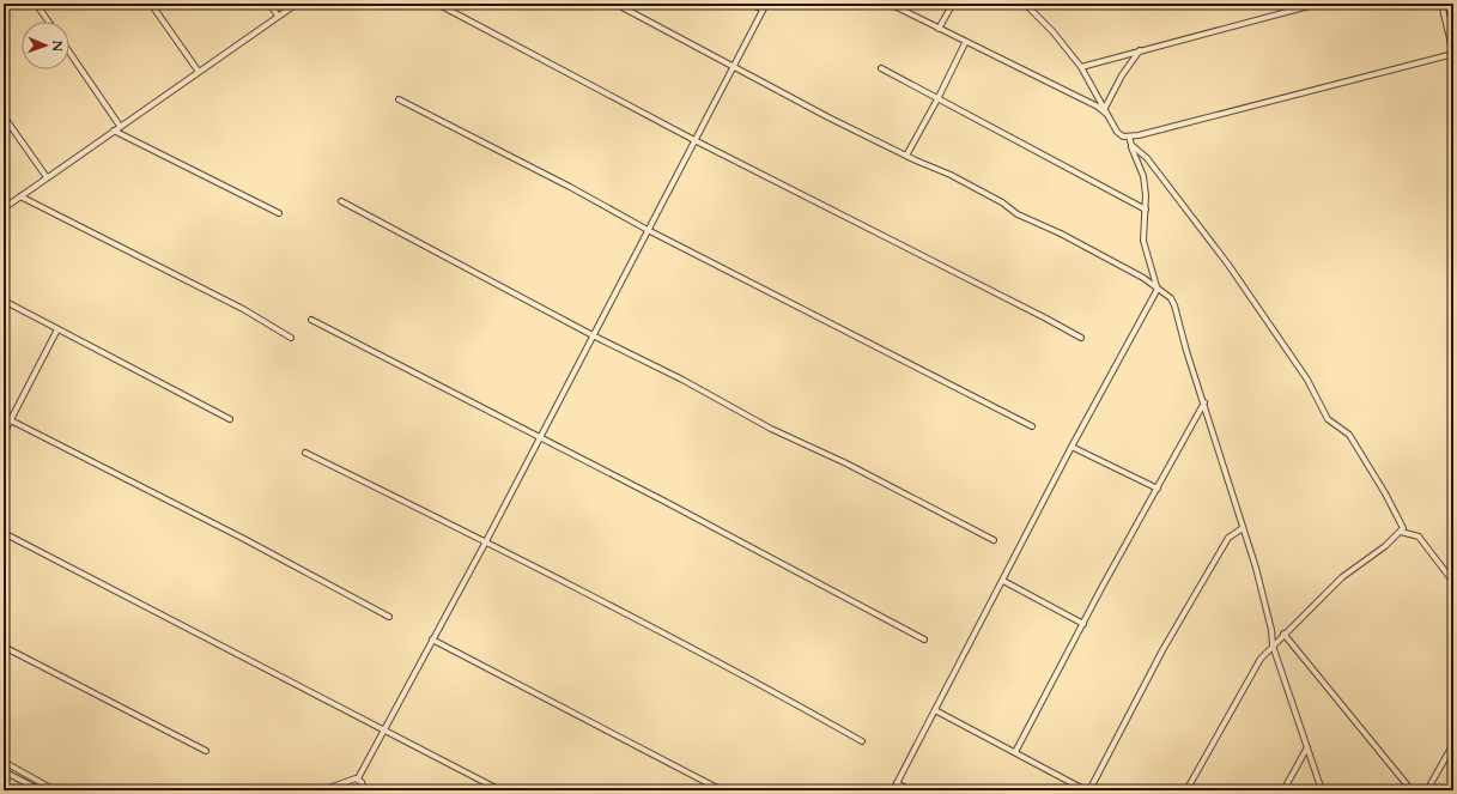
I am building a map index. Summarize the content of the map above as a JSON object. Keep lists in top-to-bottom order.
{
  "north": "right"
}
